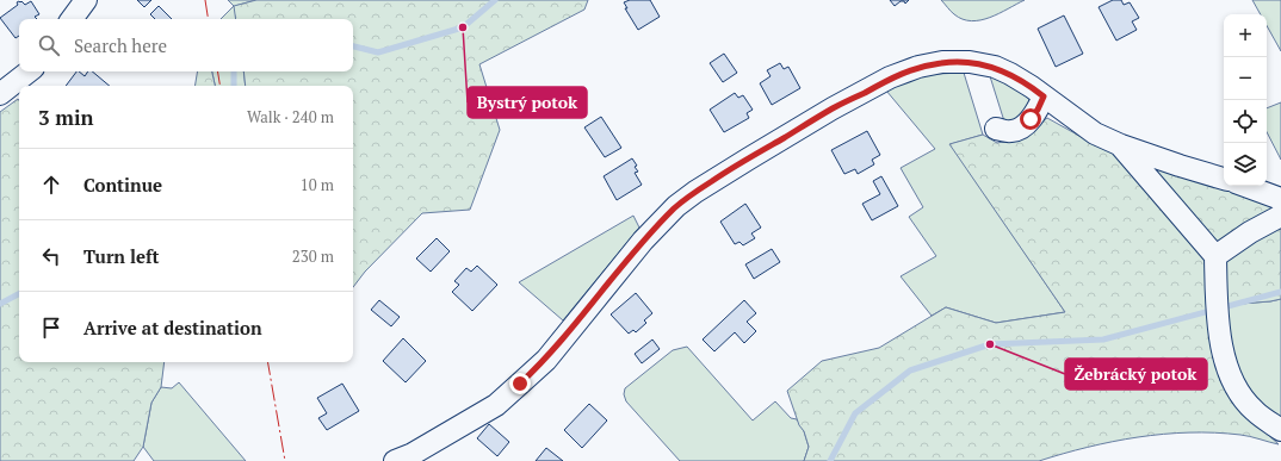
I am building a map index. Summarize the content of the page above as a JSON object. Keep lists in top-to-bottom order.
{
  "places": ["Bystrý potok", "Žebrácký potok"],
  "page": {
    "map_buttons": ["+", "−"],
    "search": "Search here",
    "heading": ["3 min", "Walk · 240 m"],
    "list": [
      ["Continue", "10 m"],
      ["Turn left", "230 m"],
      "Arrive at destination"
    ]
  }
}
